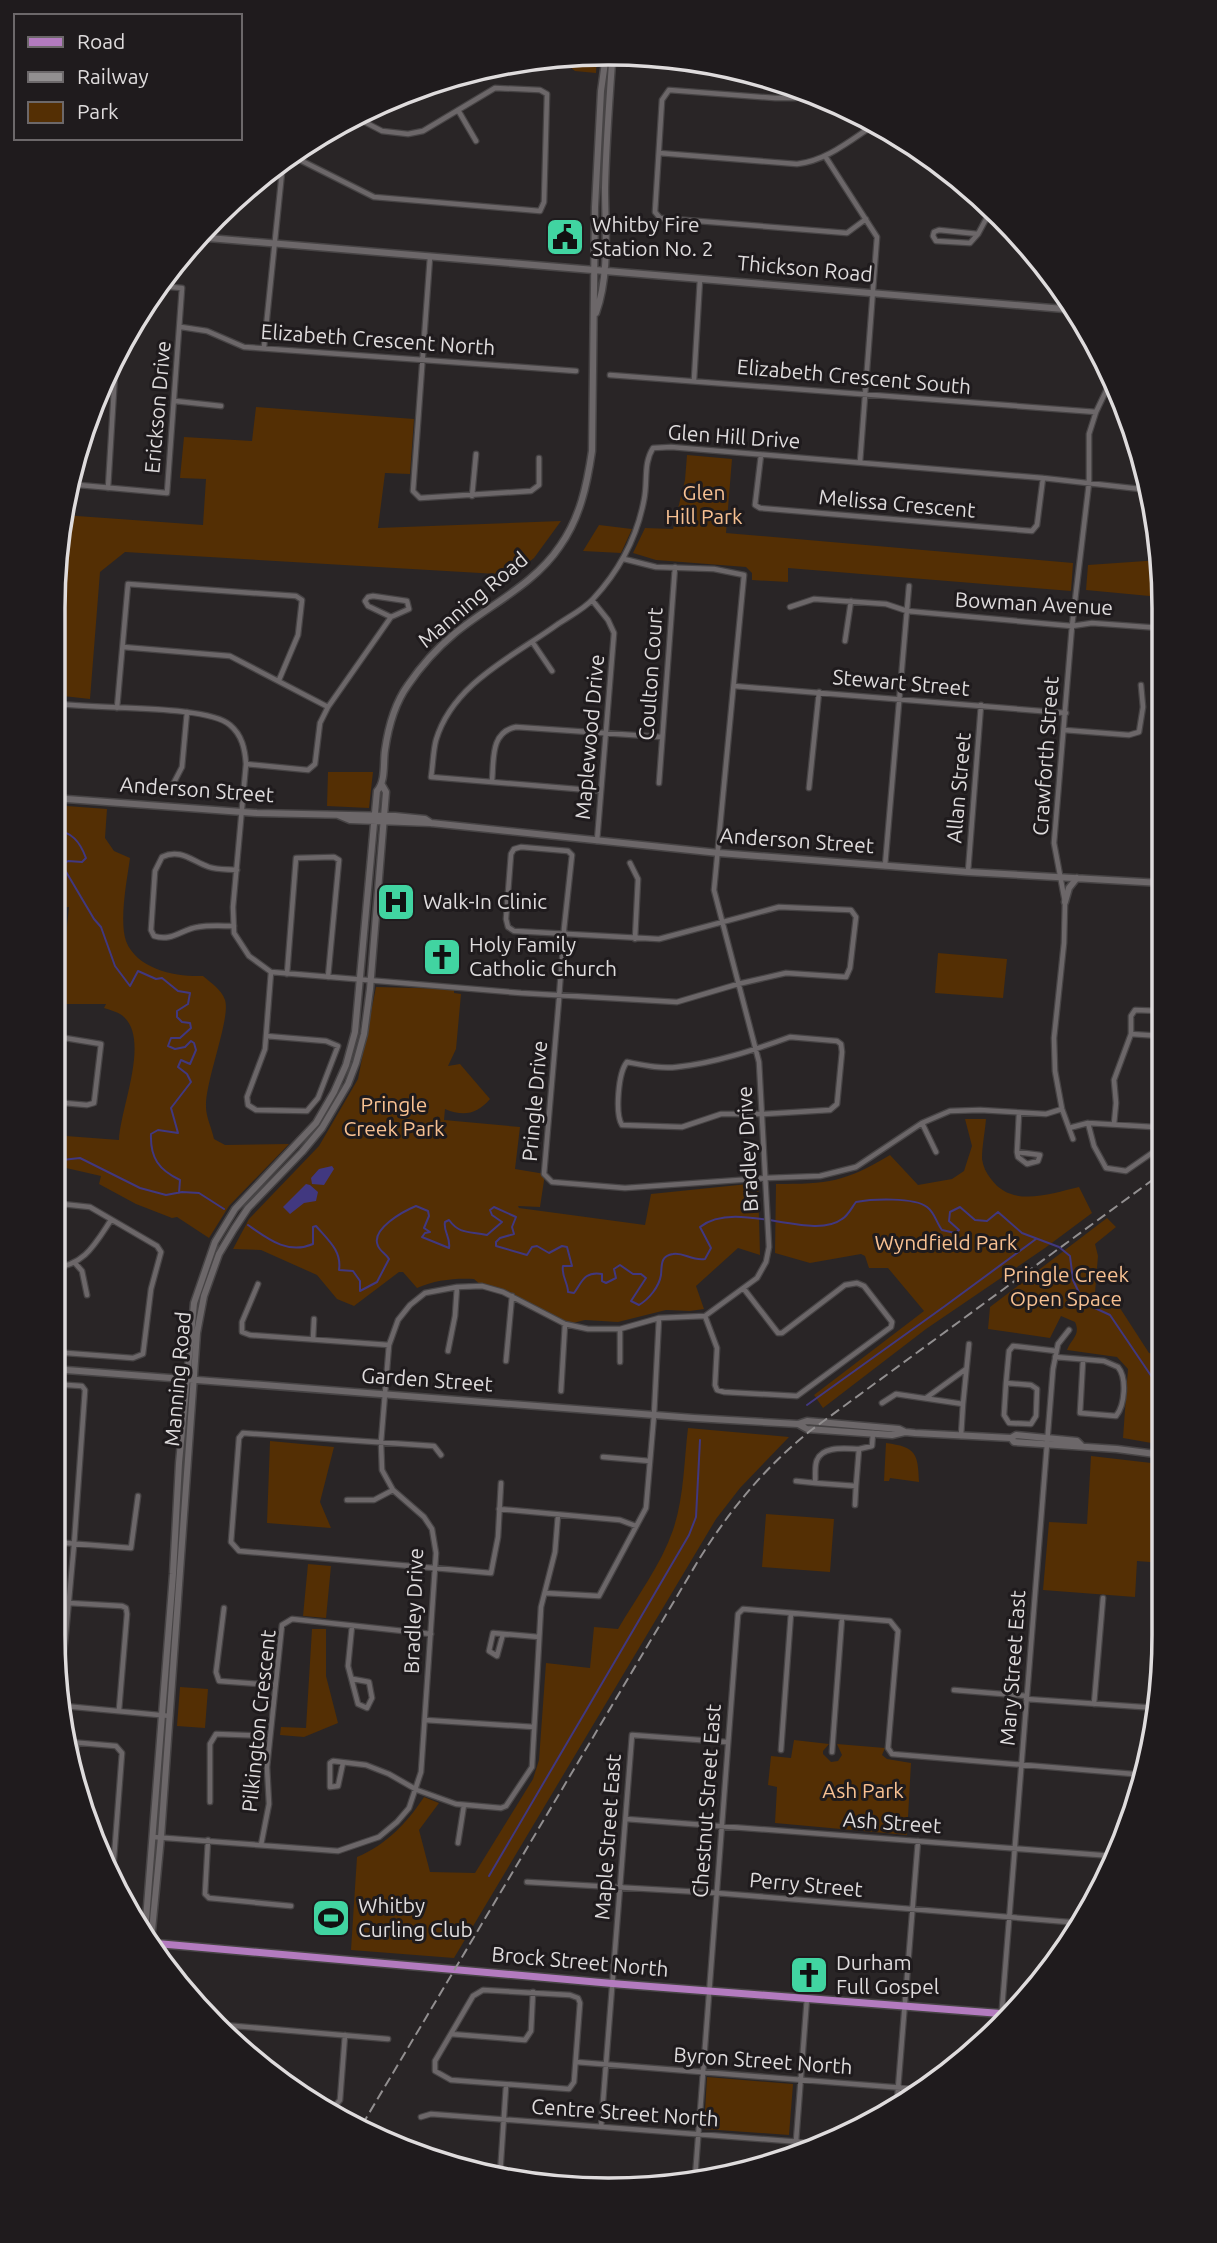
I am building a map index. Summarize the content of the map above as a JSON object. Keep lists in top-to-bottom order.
{
  "streets": {
    "main road": [
      "Thickson Road",
      "Manning Road",
      "Anderson Street",
      "Garden Street",
      "Brock Street North"
    ],
    "street": [
      "Elizabeth Crescent North",
      "Elizabeth Crescent South",
      "Erickson Drive",
      "Glen Hill Drive",
      "Melissa Crescent",
      "Bowman Avenue",
      "Coulton Court",
      "Stewart Street",
      "Maplewood Drive",
      "Crawforth Street",
      "Allan Street",
      "Pringle Drive",
      "Bradley Drive",
      "Mary Street East",
      "Pilkington Crescent",
      "Chestnut Street East",
      "Ash Street",
      "Maple Street East",
      "Perry Street",
      "Byron Street North",
      "Centre Street North"
    ]
  },
  "crossings": [
    ["Thickson Road", "Manning Road"],
    ["Elizabeth Crescent North", "Erickson Drive"],
    ["Elizabeth Crescent South", "Crawforth Street"],
    ["Glen Hill Drive", "Melissa Crescent"],
    ["Glen Hill Drive", "Maplewood Drive"],
    ["Glen Hill Drive", "Crawforth Street"],
    ["Manning Road", "Anderson Street"],
    ["Manning Road", "Bradley Drive"],
    ["Manning Road", "Garden Street"],
    ["Bowman Avenue", "Crawforth Street"],
    ["Coulton Court", "Bradley Drive"],
    ["Stewart Street", "Crawforth Street"],
    ["Stewart Street", "Allan Street"],
    ["Stewart Street", "Bradley Drive"],
    ["Maplewood Drive", "Anderson Street"],
    ["Crawforth Street", "Anderson Street"],
    ["Crawforth Street", "Pringle Drive"],
    ["Allan Street", "Anderson Street"],
    ["Anderson Street", "Bradley Drive"],
    ["Pringle Drive", "Bradley Drive"],
    ["Bradley Drive", "Garden Street"],
    ["Bradley Drive", "Pilkington Crescent"],
    ["Garden Street", "Mary Street East"],
    ["Mary Street East", "Ash Street"],
    ["Mary Street East", "Perry Street"],
    ["Chestnut Street East", "Ash Street"],
    ["Chestnut Street East", "Maple Street East"],
    ["Chestnut Street East", "Perry Street"],
    ["Chestnut Street East", "Brock Street North"],
    ["Chestnut Street East", "Byron Street North"],
    ["Chestnut Street East", "Centre Street North"],
    ["Ash Street", "Maple Street East"],
    ["Maple Street East", "Perry Street"],
    ["Maple Street East", "Brock Street North"],
    ["Maple Street East", "Byron Street North"],
    ["Maple Street East", "Centre Street North"]
  ],
  "parks": [
    "Glen Hill Park",
    "Pringle Creek Park",
    "Wyndfield Park",
    "Pringle Creek Open Space",
    "Ash Park"
  ],
  "places": {
    "public building": ["Whitby Fire Station No. 2"],
    "hospital": ["Walk-In Clinic"],
    "church": ["Holy Family Catholic Church", "Durham Full Gospel"],
    "sports": ["Whitby Curling Club"]
  },
  "legend": ["Road", "Railway", "Park"]
}
